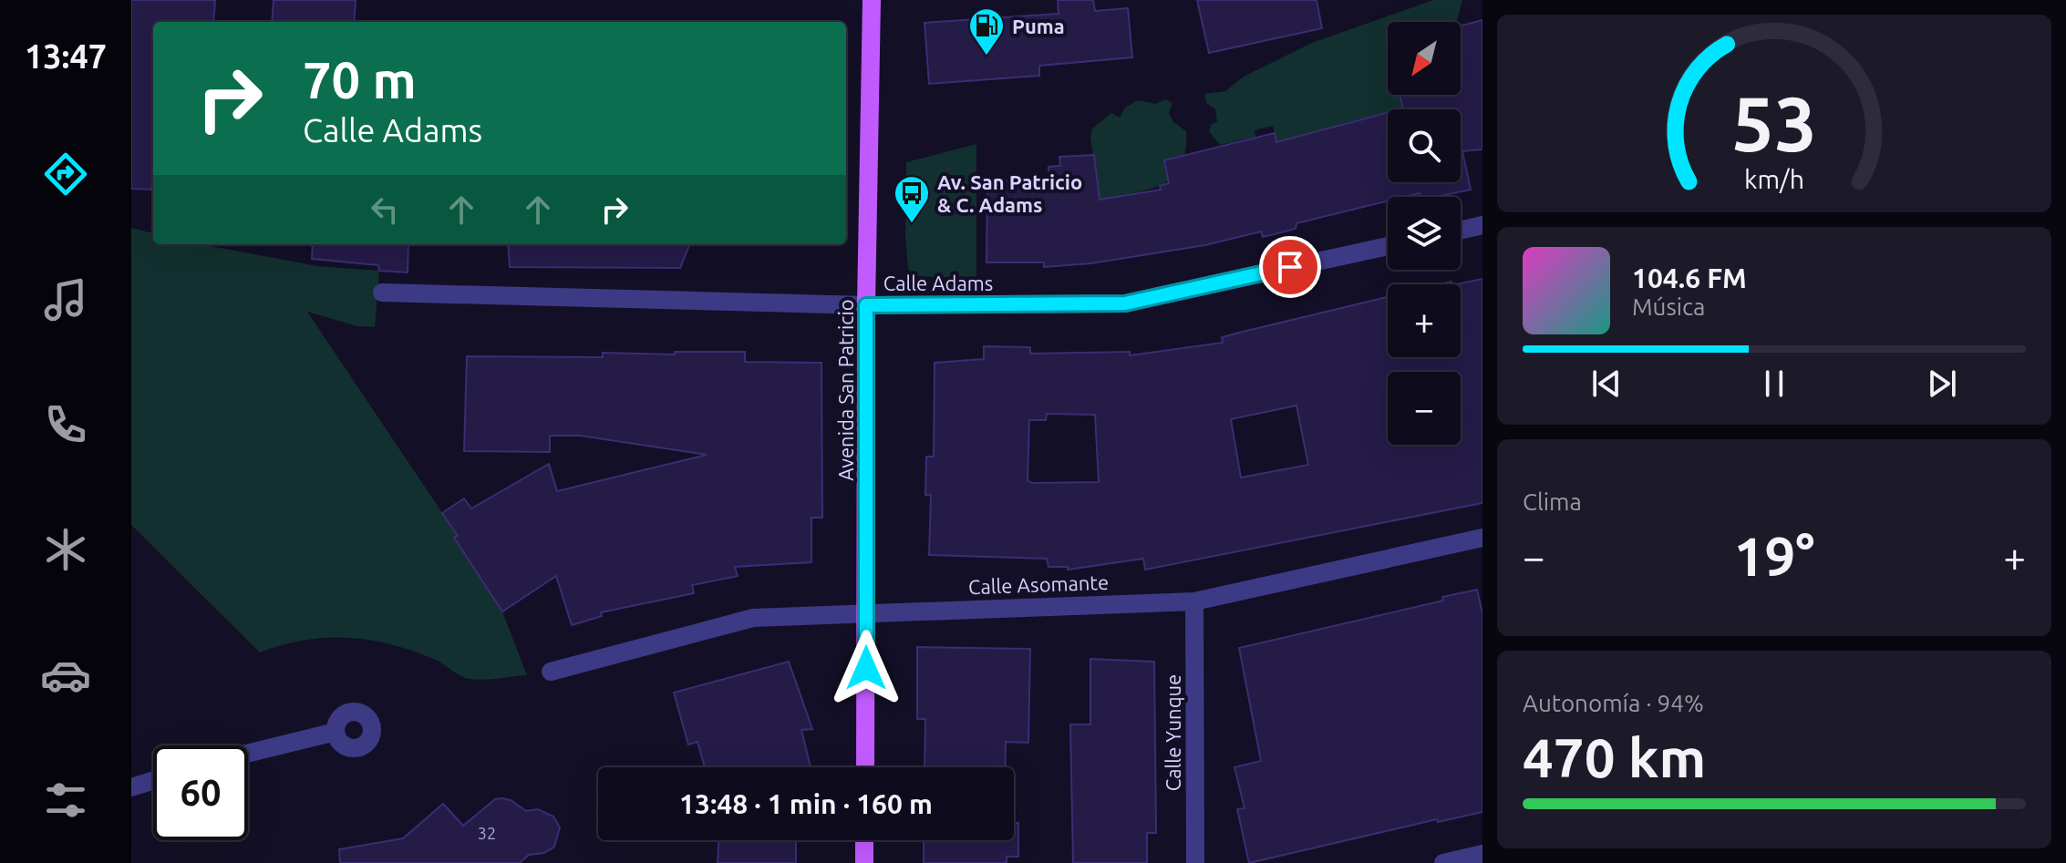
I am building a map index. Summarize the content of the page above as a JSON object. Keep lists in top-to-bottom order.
{
  "streets": {
    "main road": ["Avenida San Patricio"],
    "street": ["Calle Adams", "Calle Asomante", "Calle Yunque"]
  },
  "crossings": [
    ["Calle Adams", "Avenida San Patricio"],
    ["Avenida San Patricio", "Calle Asomante"],
    ["Calle Asomante", "Calle Yunque"]
  ],
  "places": {
    "fuel station": ["Puma"],
    "bus stop": ["Av. San Patricio & C. Adams"]
  },
  "house_numbers": ["32"],
  "north": "bottom left",
  "page": {
    "tabs": "13:47",
    "map_buttons": ["+", "−"],
    "turn": ["70 m", "Calle Adams"],
    "song": ["104.6 FM", "Música"],
    "tile": [
      "Clima",
      ["Autonomía · 94%", "470 km"]
    ],
    "heat": ["−", "19°", "+"],
    "limit": "60",
    "trip": "13:48 · 1 min · 160 m",
    "gauge": ["53", "km/h"]
  }
}
